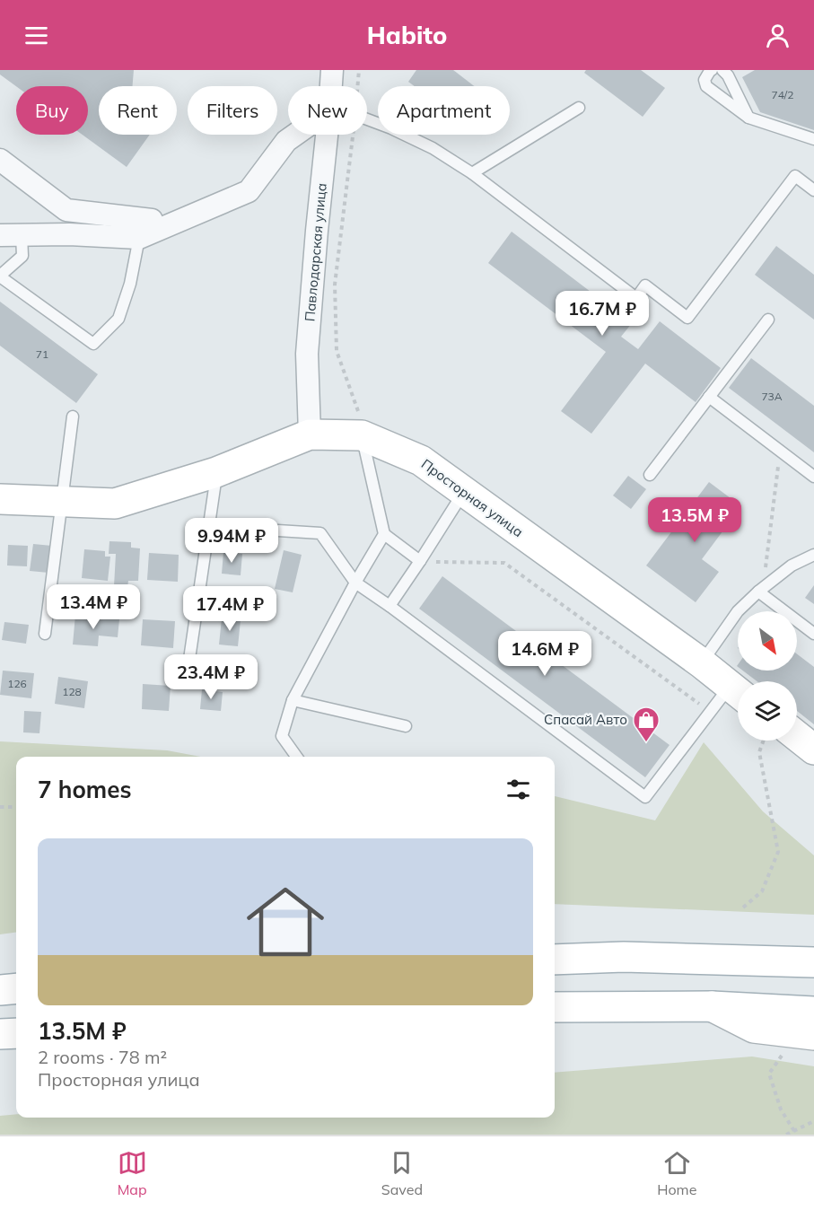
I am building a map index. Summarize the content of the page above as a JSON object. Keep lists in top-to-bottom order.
{
  "streets": {
    "street": ["Павлодарская улица", "Просторная улица"]
  },
  "crossings": [
    ["Павлодарская улица", "Просторная улица"]
  ],
  "places": {
    "shop": ["Спасай Авто"]
  },
  "house_numbers": [
    "74/2",
    "71",
    "73А",
    "126",
    "128"
  ],
  "north": "bottom right",
  "page": {
    "header": "Habito",
    "chip": [
      "Buy",
      "Rent",
      "Filters",
      "New",
      "Apartment"
    ],
    "price": [
      "16.7M ₽",
      "13.5M ₽",
      "9.94M ₽",
      "13.4M ₽",
      "17.4M ₽",
      "14.6M ₽",
      "23.4M ₽"
    ],
    "heading": "7 homes",
    "list": [
      {
        "name": "13.5M ₽",
        "note": "2 rooms · 78 m² · Просторная улица"
      }
    ],
    "tabs": ["Map", "Saved", "Home"]
  }
}
